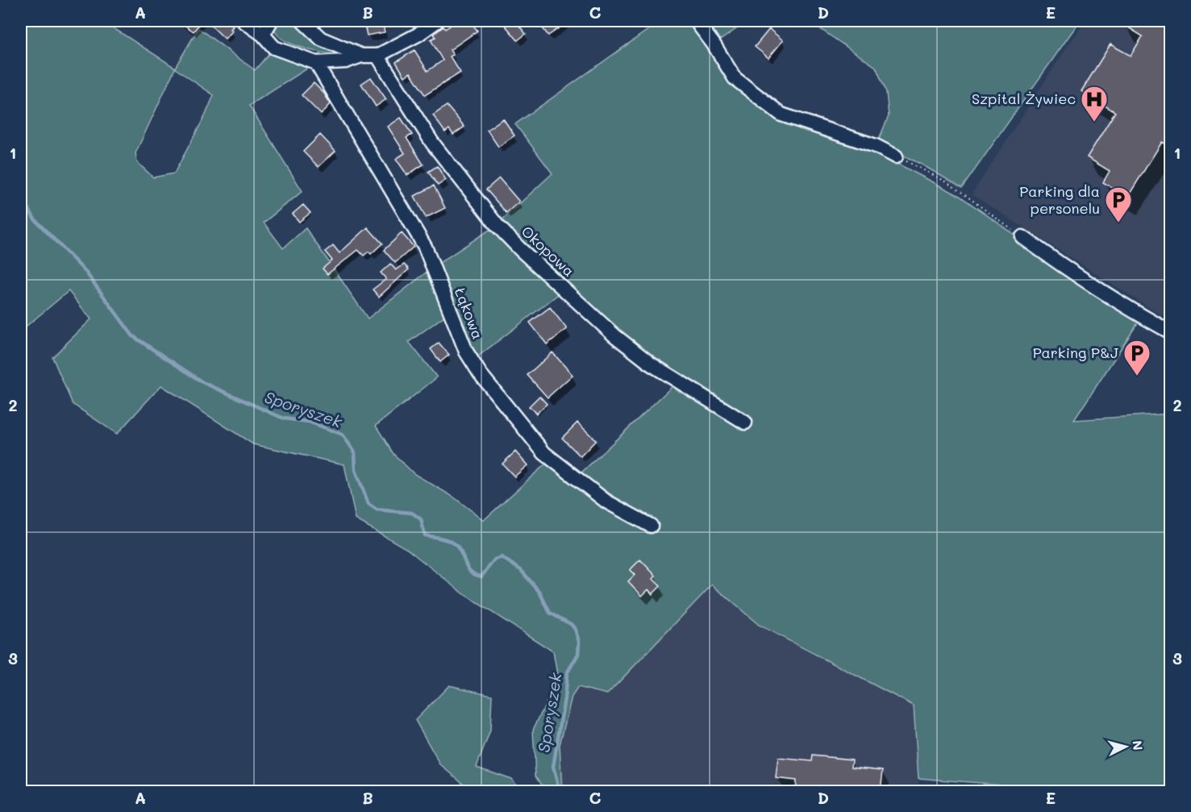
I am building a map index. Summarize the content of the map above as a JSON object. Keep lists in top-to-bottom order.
{
  "streets": {
    "street": ["Okopowa", "Łąkowa"]
  },
  "water": ["Sporyszek"],
  "places": {
    "hospital": ["Szpital Żywiec"],
    "parking": ["Parking dla personelu", "Parking P&J"]
  },
  "north": "right",
  "grid": {
    "columns": [
      "A",
      "B",
      "C",
      "D",
      "E"
    ],
    "rows": ["1", "2", "3"]
  }
}
